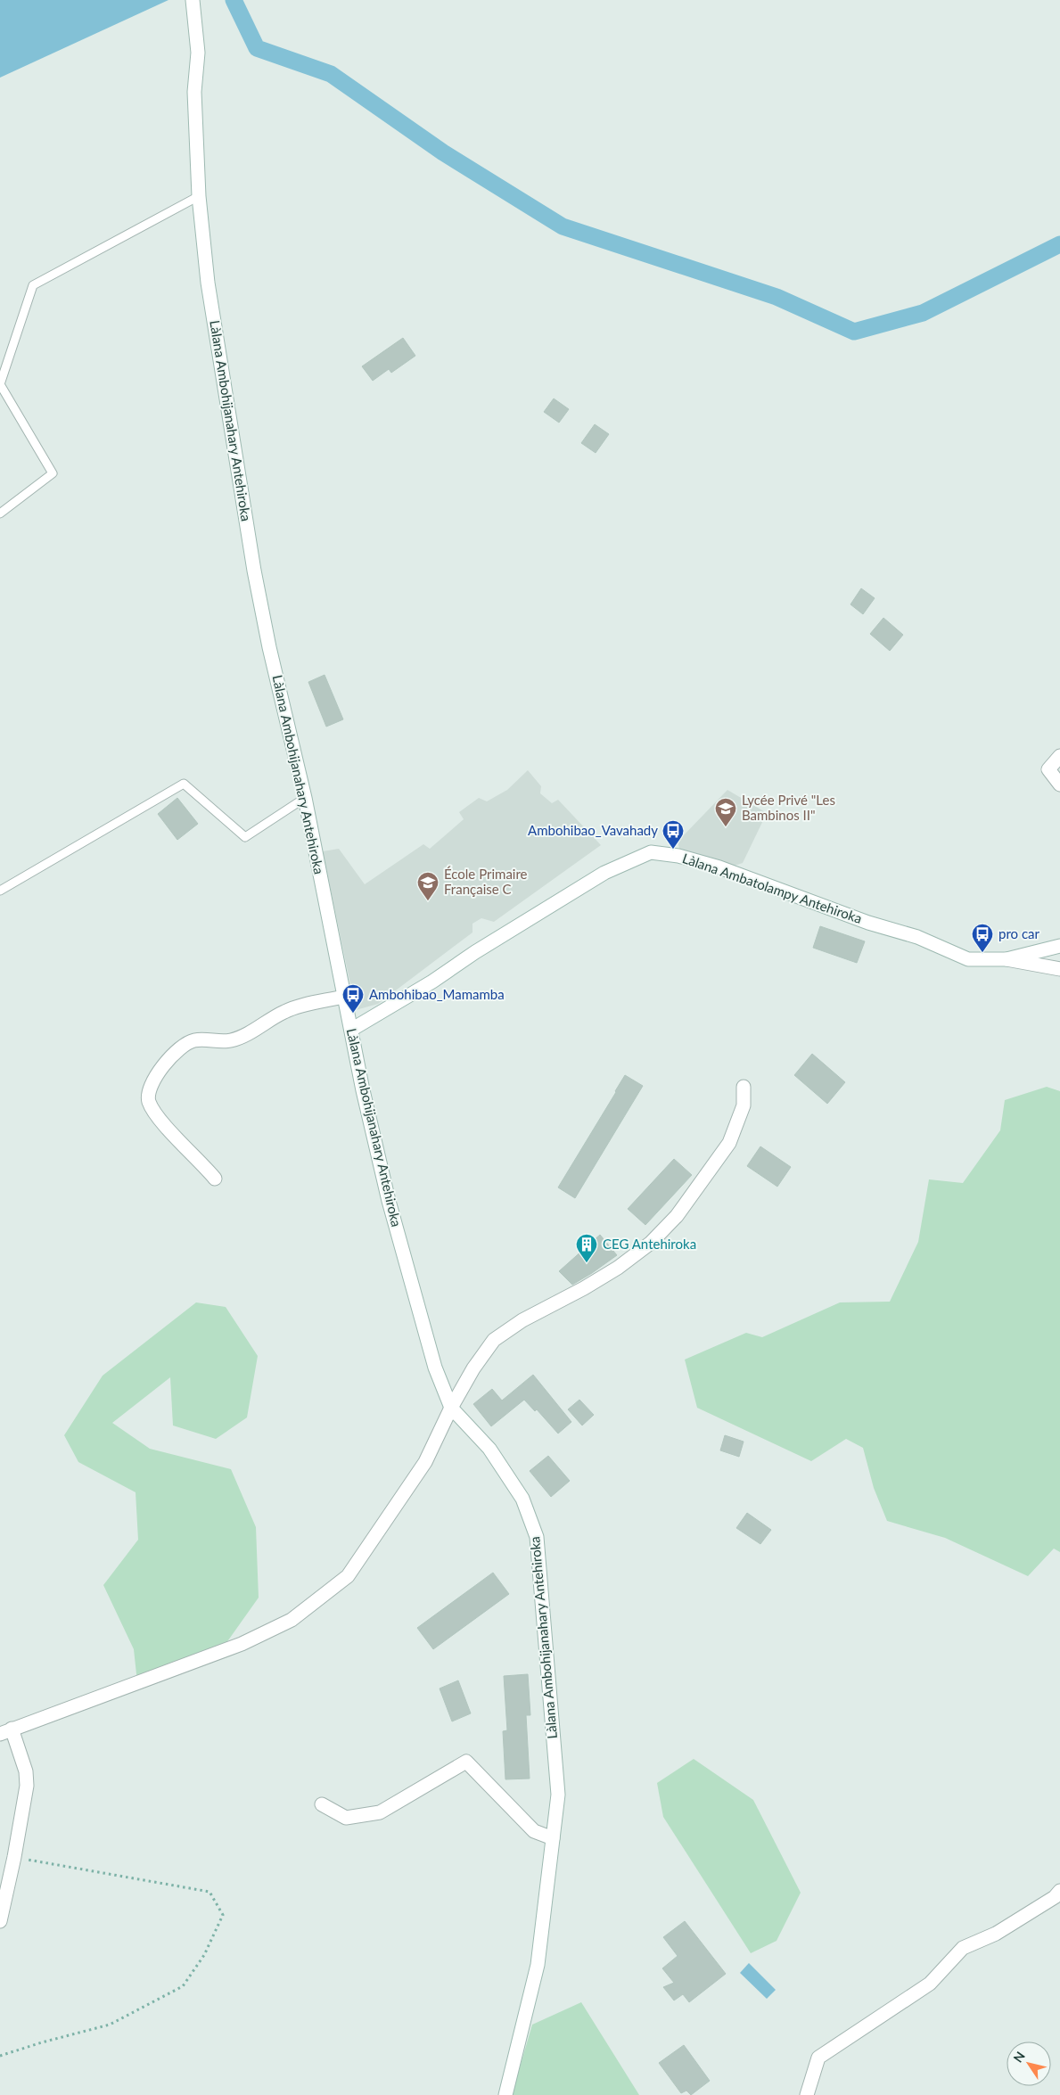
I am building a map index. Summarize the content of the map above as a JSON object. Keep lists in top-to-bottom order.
{
  "streets": {
    "street": ["Làlana Ambohijanahary Antehiroka", "Làlana Ambatolampy Antehiroka"]
  },
  "crossings": [
    ["Làlana Ambohijanahary Antehiroka", "Làlana Ambatolampy Antehiroka"]
  ],
  "places": {
    "school or university": ["Lycée Privé \"Les Bambinos II\"", "École Primaire Française C"],
    "bus stop": ["Ambohibao_Vavahady", "pro car", "Ambohibao_Mamamba"],
    "building": ["CEG Antehiroka"]
  },
  "north": "top left"
}
